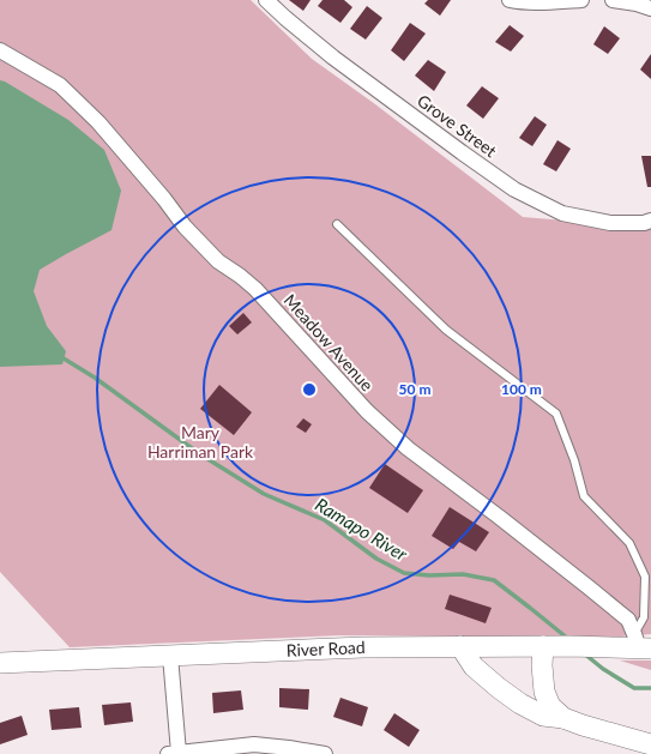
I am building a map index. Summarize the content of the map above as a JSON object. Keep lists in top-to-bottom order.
{
  "streets": {
    "street": ["Grove Street", "Meadow Avenue", "River Road"]
  },
  "crossings": [
    ["Meadow Avenue", "River Road"]
  ],
  "water": ["Ramapo River"],
  "parks": ["Mary Harriman Park"],
  "rings": ["50 m", "100 m"]
}
